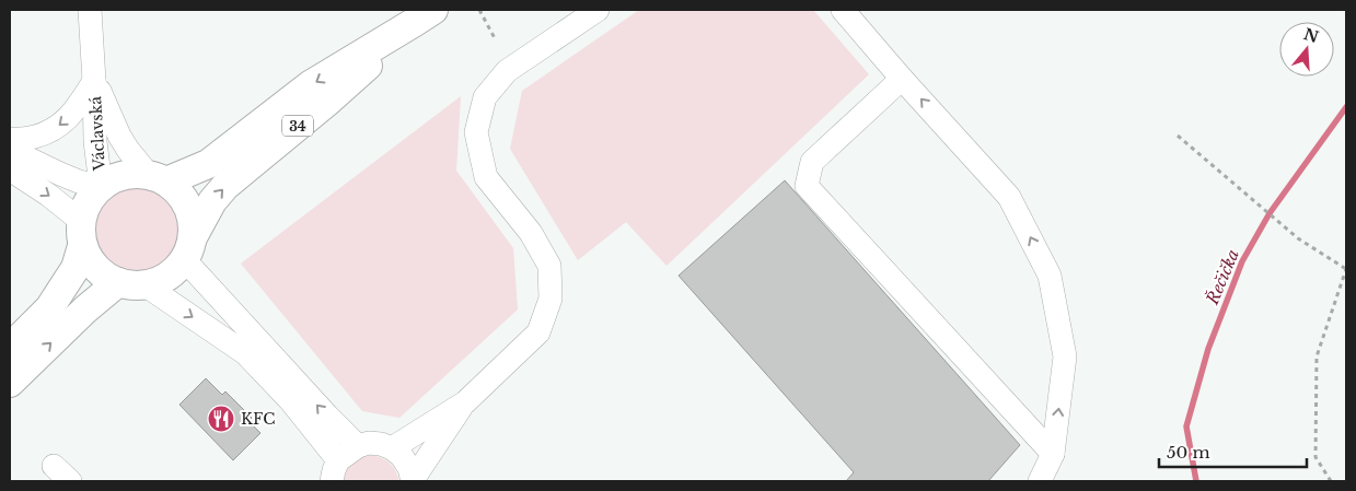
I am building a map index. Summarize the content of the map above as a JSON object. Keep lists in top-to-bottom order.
{
  "streets": {
    "main road": ["34"],
    "street": ["Václavská"]
  },
  "crossings": [
    ["34", "Václavská"]
  ],
  "water": ["Řečička"],
  "places": {
    "restaurant": ["KFC"]
  },
  "scale_bar": "50 m",
  "north": "top"
}
